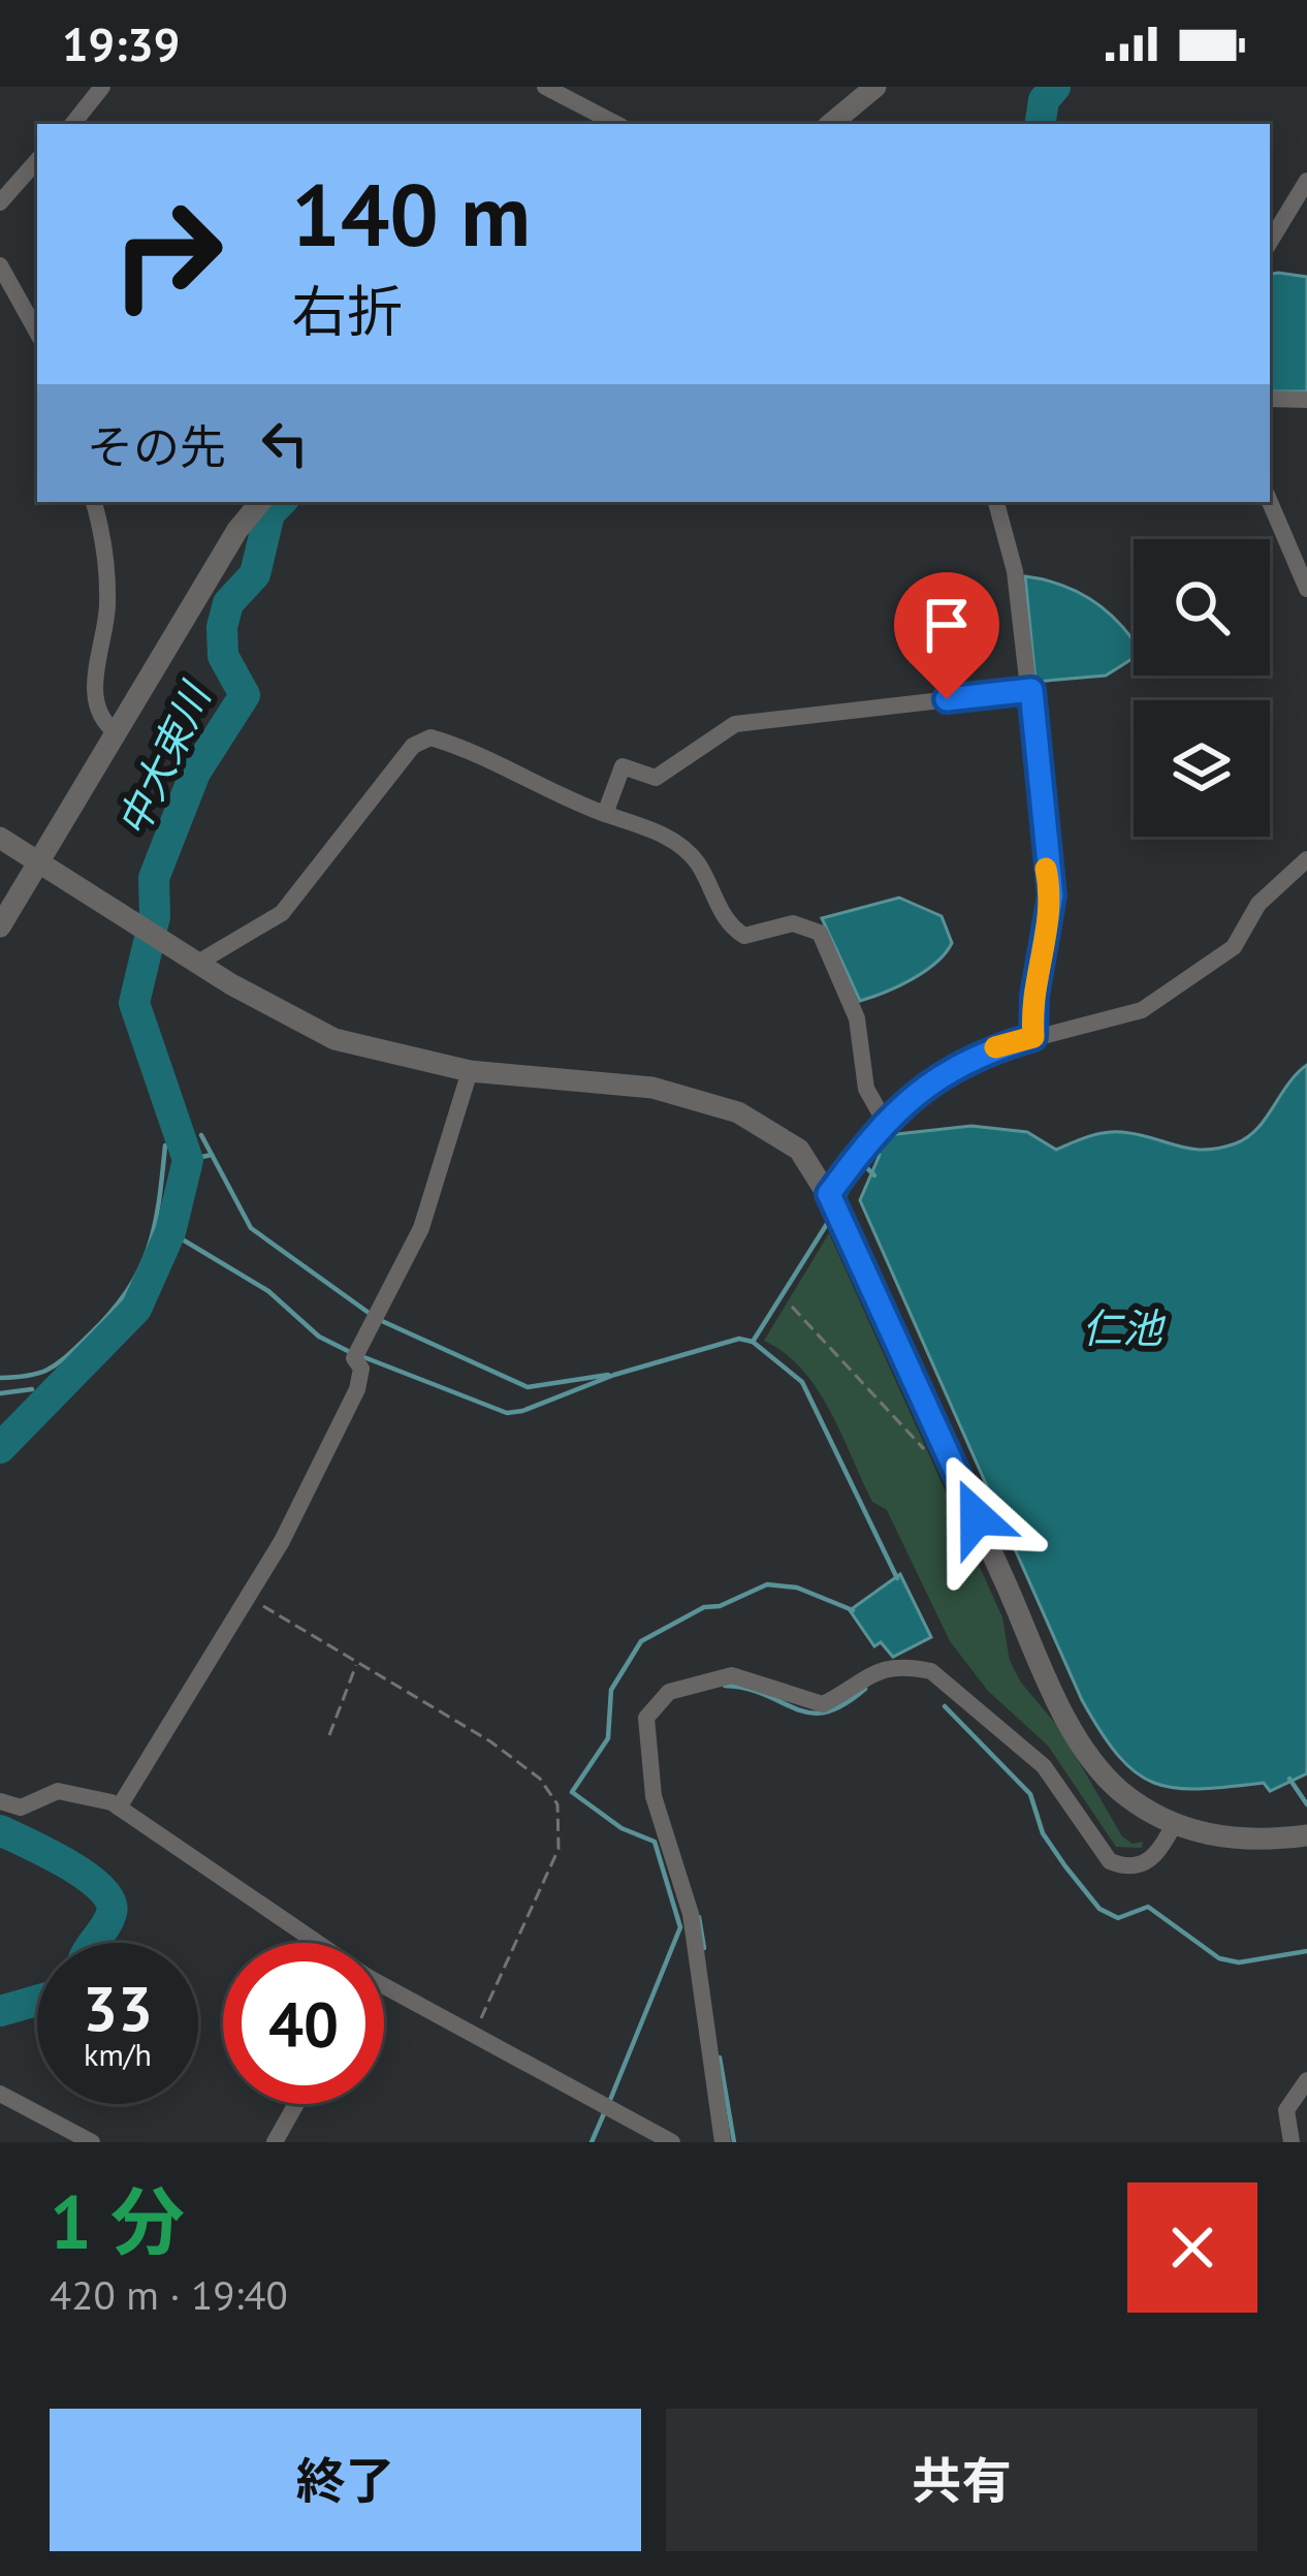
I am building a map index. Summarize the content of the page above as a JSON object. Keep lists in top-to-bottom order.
{
  "water": ["中大束川", "仁池"],
  "page": {
    "status": "19:39",
    "turn": ["140 m", "右折"],
    "then": "その先",
    "speed": "33 km/h",
    "limit": "40",
    "heading": ["1 分", "420 m · 19:40"],
    "buttons": ["終了", "共有"]
  }
}
